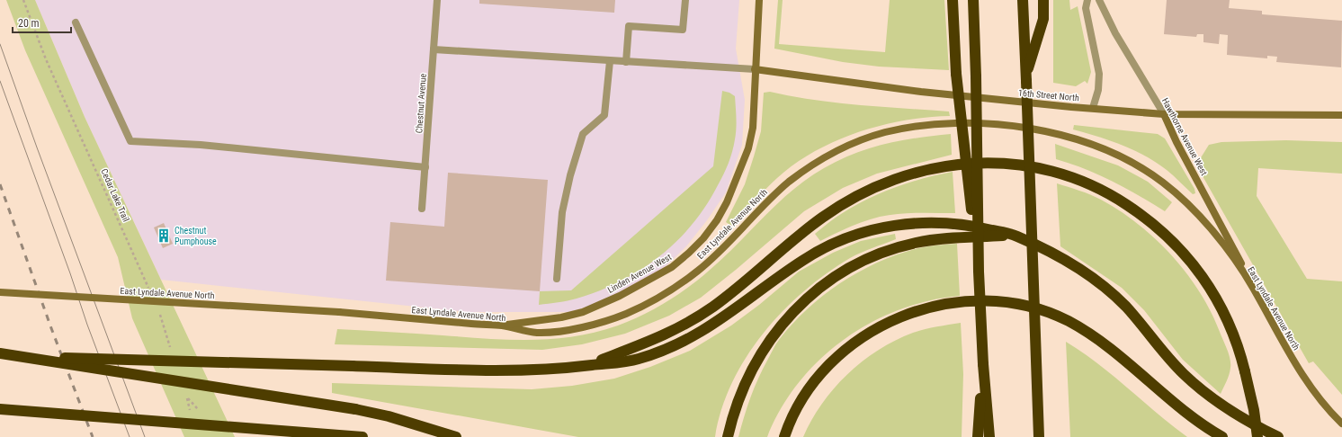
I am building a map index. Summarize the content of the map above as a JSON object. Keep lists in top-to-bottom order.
{
  "streets": {
    "main road": [
      "16th Street North",
      "Hawthorne Avenue West",
      "East Lyndale Avenue North",
      "Linden Avenue West"
    ],
    "street": ["Chestnut Avenue"],
    "path": ["Cedar Lake Trail"]
  },
  "crossings": [
    ["16th Street North", "Hawthorne Avenue West"],
    ["16th Street North", "Linden Avenue West"],
    ["Hawthorne Avenue West", "East Lyndale Avenue North"],
    ["East Lyndale Avenue North", "Linden Avenue West"]
  ],
  "places": {
    "building": ["Chestnut Pumphouse"]
  },
  "scale_bar": "20 m"
}
